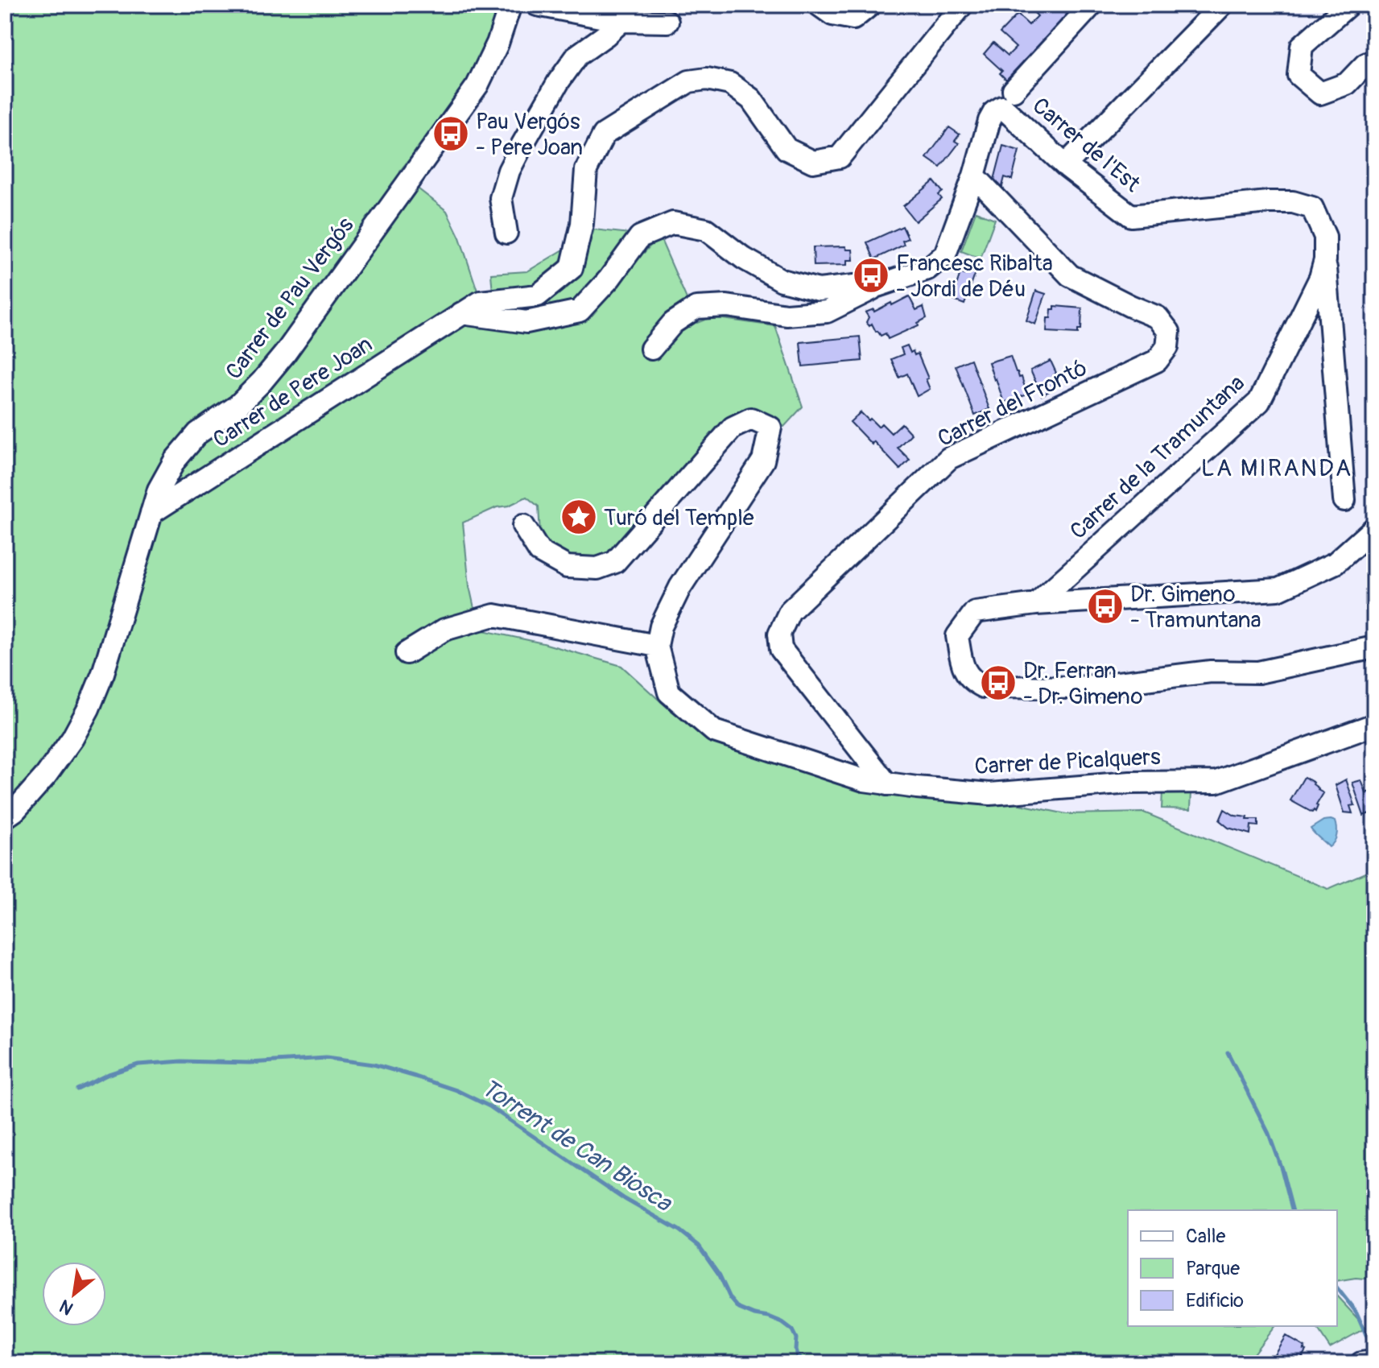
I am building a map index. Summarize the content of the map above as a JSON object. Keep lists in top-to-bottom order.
{
  "streets": {
    "street": [
      "Carrer de l'Est",
      "Carrer de Pau Vergós",
      "Carrer de Pere Joan",
      "Carrer del Frontó",
      "Carrer de la Tramuntana",
      "Carrer de Picalquers"
    ]
  },
  "crossings": [
    ["Carrer de l'Est", "Carrer de la Tramuntana"],
    ["Carrer de Pau Vergós", "Carrer de Pere Joan"],
    ["Carrer del Frontó", "Carrer de Picalquers"]
  ],
  "districts": ["LA MIRANDA"],
  "water": ["Torrent de Can Biosca"],
  "places": {
    "bus stop": [
      "Pau Vergós - Pere Joan",
      "Francesc Ribalta - Jordi de Déu",
      "Dr. Gimeno - Tramuntana",
      "Dr. Ferran - Dr. Gimeno"
    ],
    "place": ["Turó del Temple"]
  },
  "legend": ["Calle", "Parque", "Edificio"],
  "north": "bottom left"
}
